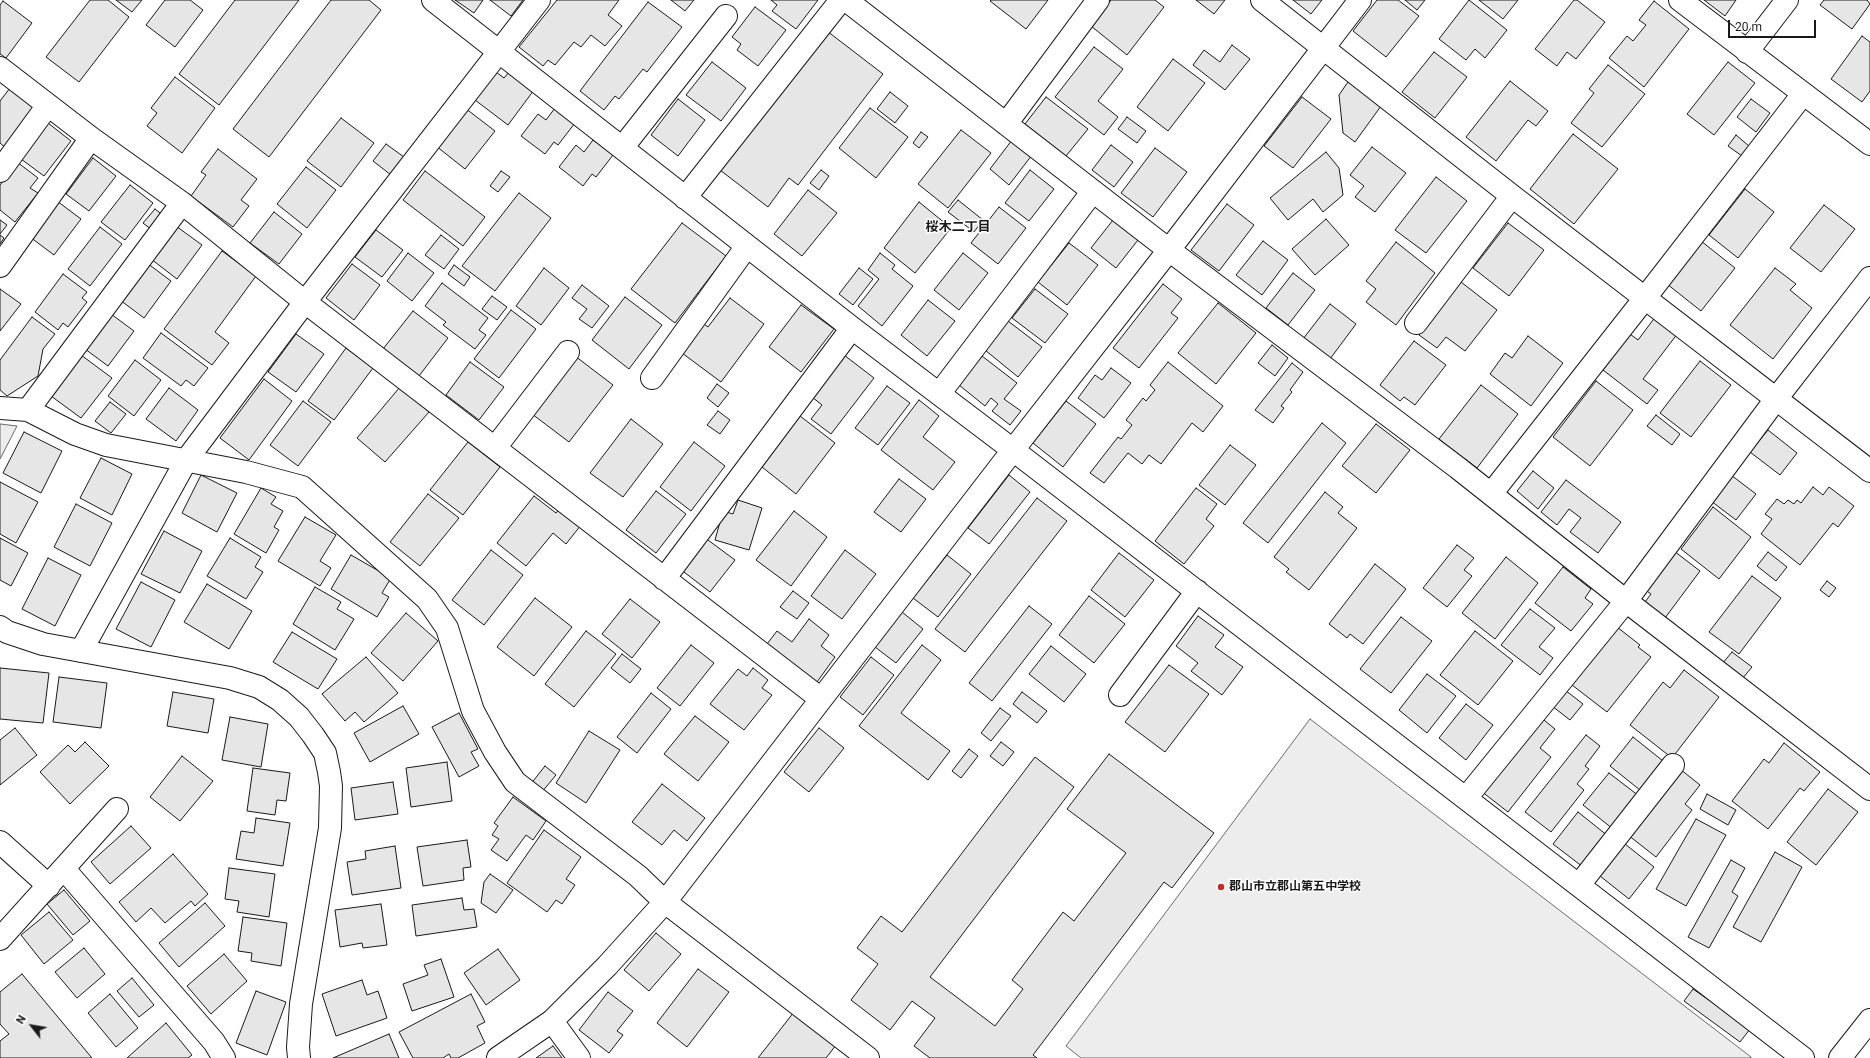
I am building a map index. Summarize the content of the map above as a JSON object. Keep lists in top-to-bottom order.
{
  "districts": ["桜木二丁目"],
  "places": ["郡山市立郡山第五中学校"],
  "scale_bar": "20 m",
  "north": "top left"
}
